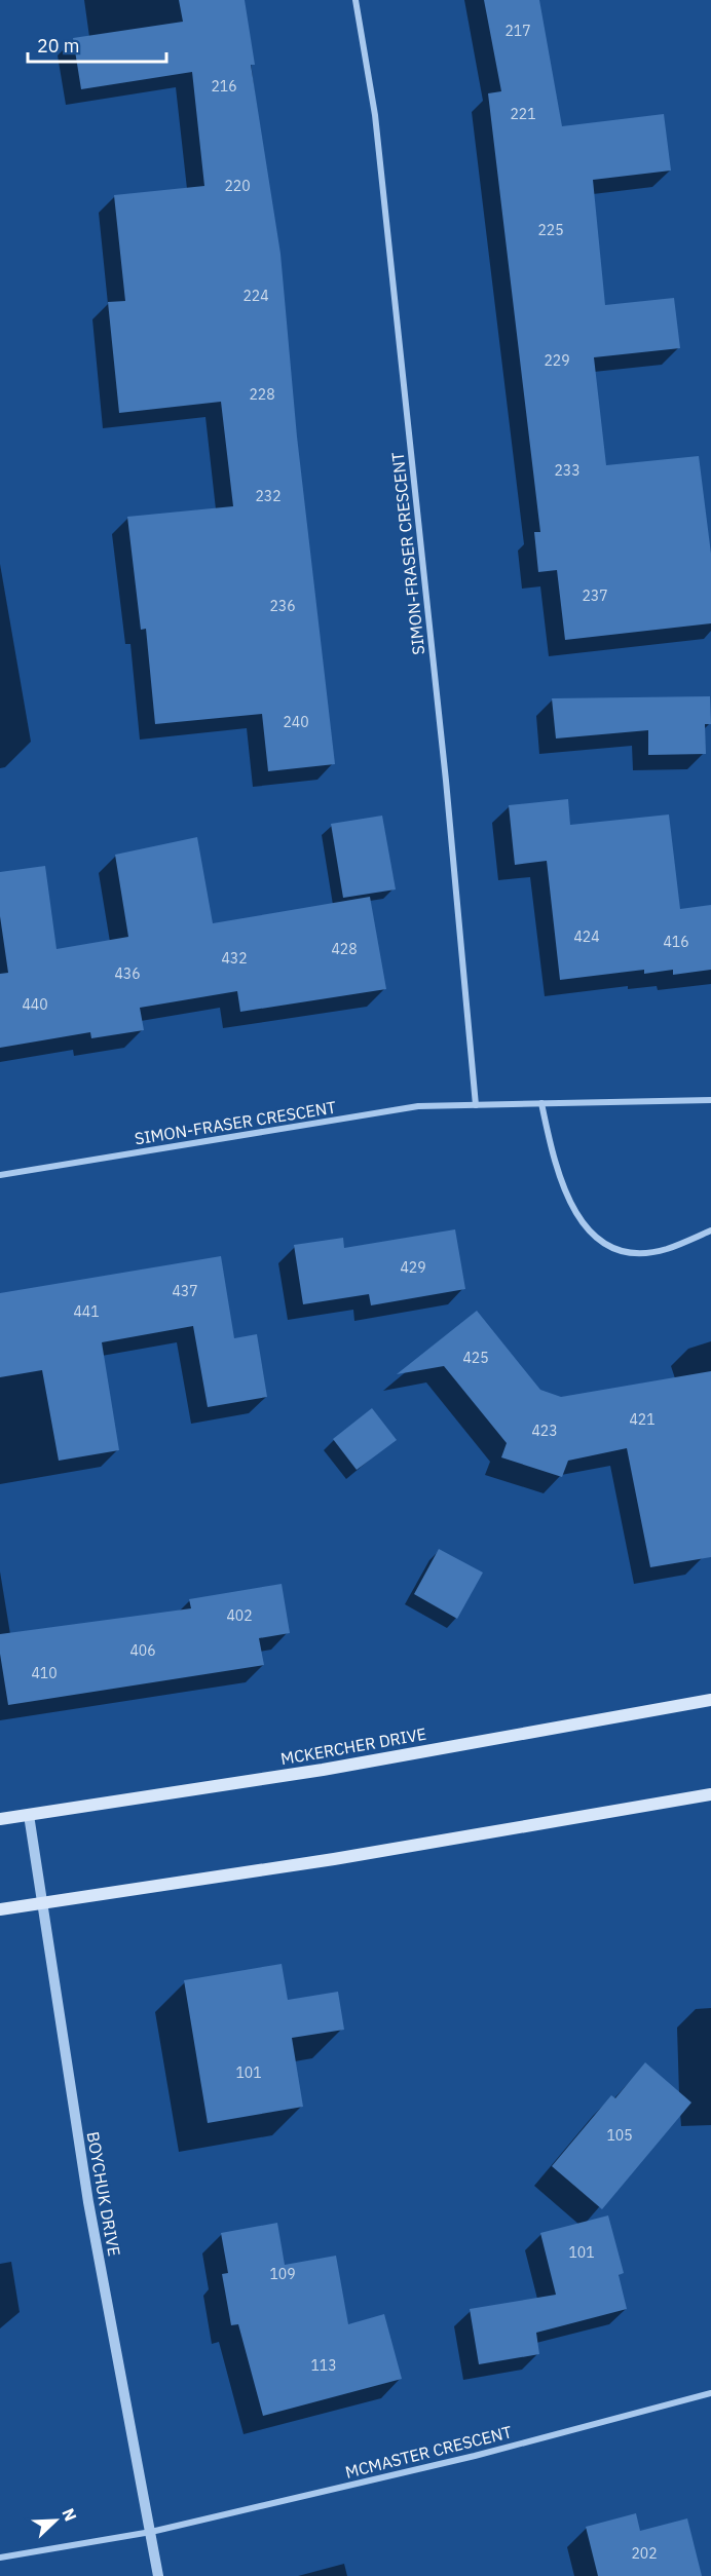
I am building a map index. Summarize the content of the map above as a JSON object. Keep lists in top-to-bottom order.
{
  "streets": {
    "main road": ["MCKERCHER DRIVE"],
    "street": ["SIMON-FRASER CRESCENT", "BOYCHUK DRIVE", "MCMASTER CRESCENT"]
  },
  "crossings": [
    ["MCKERCHER DRIVE", "BOYCHUK DRIVE"],
    ["BOYCHUK DRIVE", "MCMASTER CRESCENT"]
  ],
  "house_numbers": [
    "217",
    "216",
    "221",
    "220",
    "225",
    "224",
    "229",
    "228",
    "233",
    "232",
    "237",
    "236",
    "240",
    "424",
    "416",
    "428",
    "432",
    "436",
    "440",
    "429",
    "437",
    "441",
    "425",
    "421",
    "423",
    "402",
    "406",
    "410",
    "101",
    "105",
    "101",
    "109",
    "113",
    "202"
  ],
  "scale_bar": "20 m",
  "north": "top right"
}
